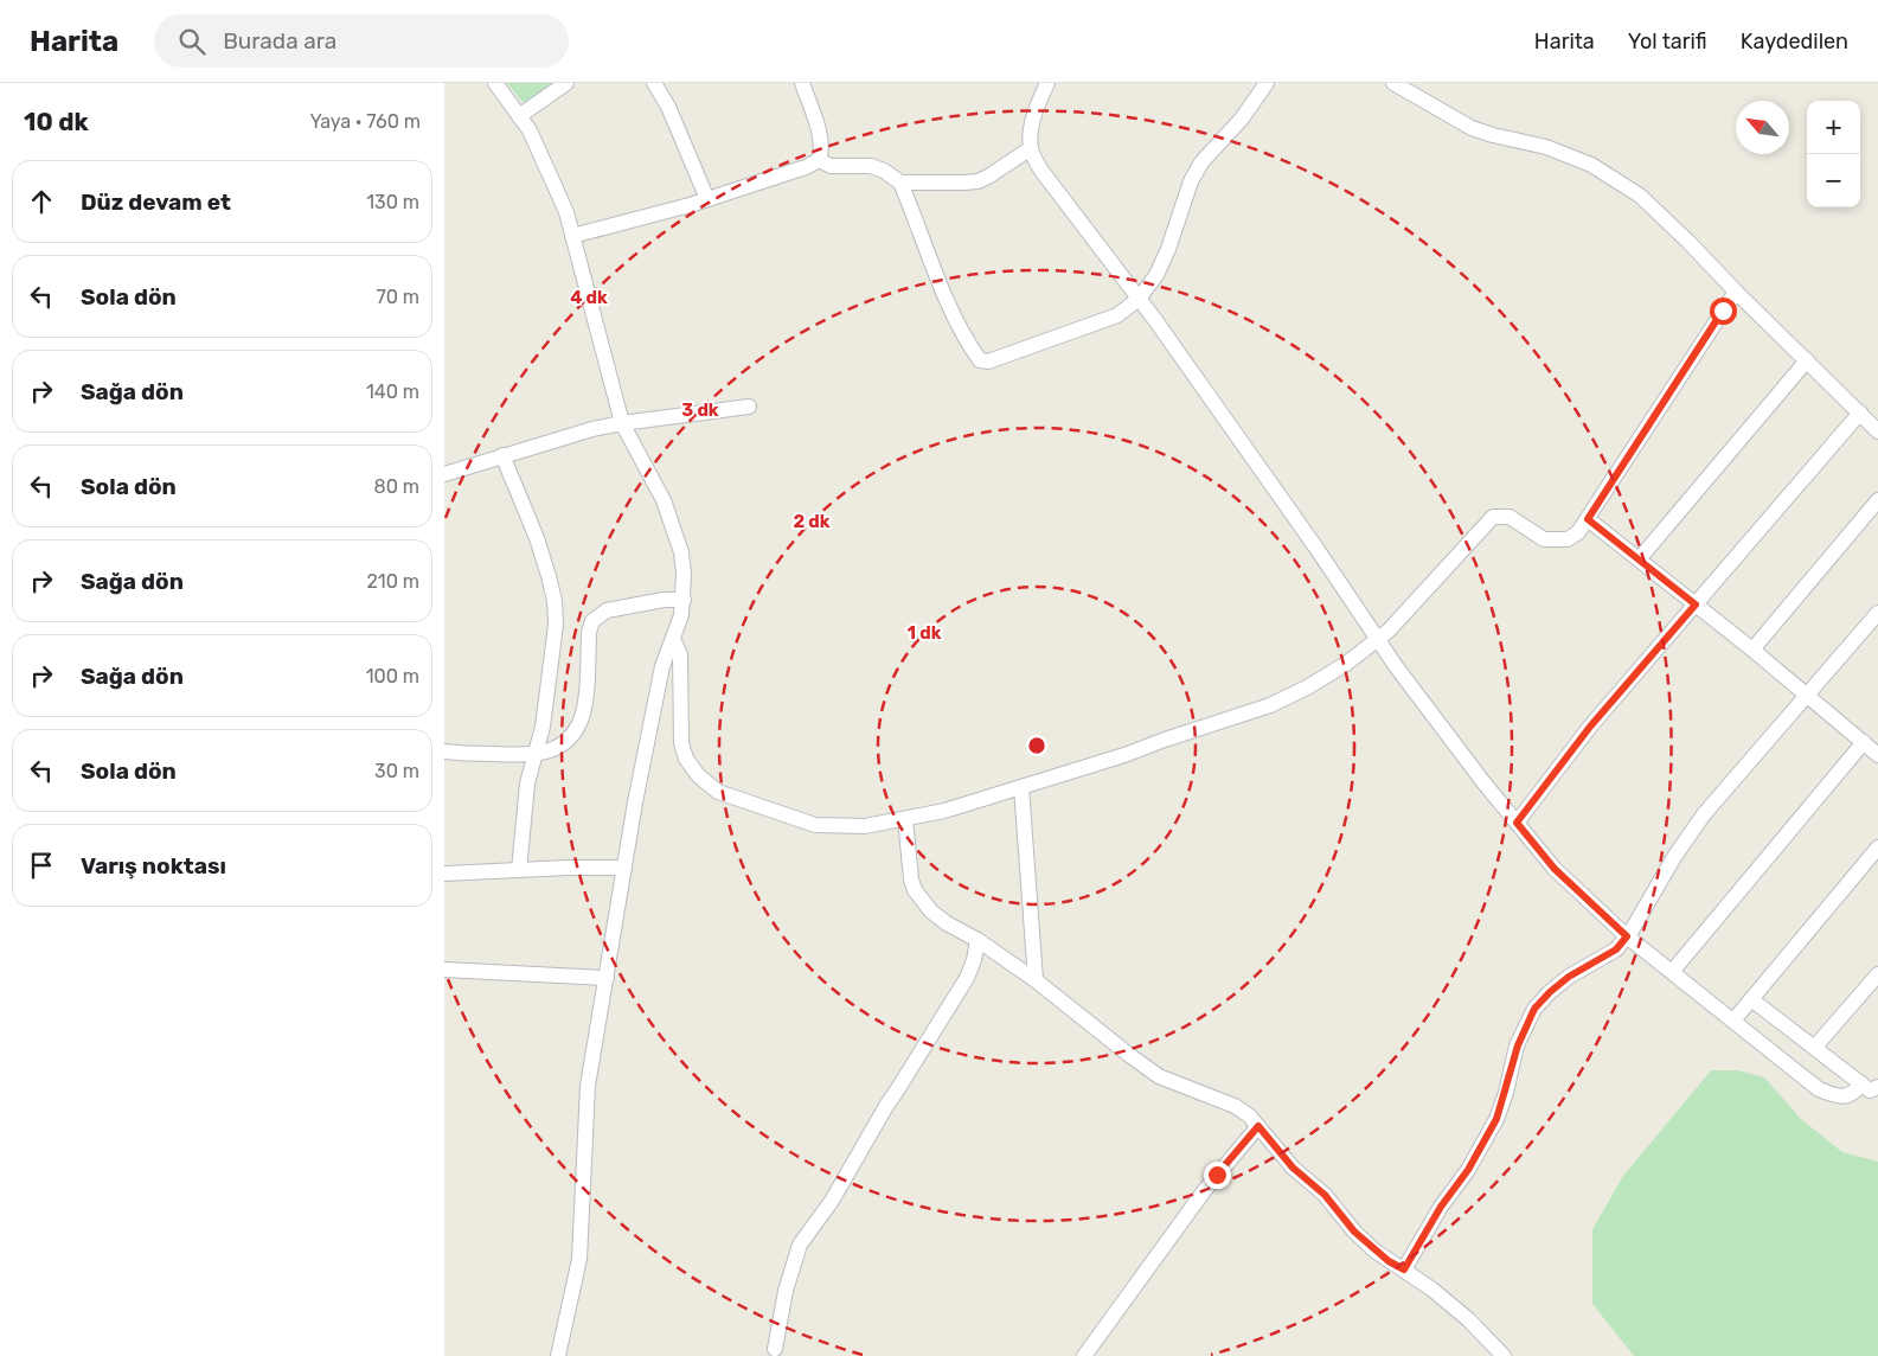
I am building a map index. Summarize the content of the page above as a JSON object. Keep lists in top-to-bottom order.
{
  "north": "top left",
  "page": {
    "header": "Harita",
    "search": "Burada ara",
    "nav": ["Harita", "Yol tarifi", "Kaydedilen"],
    "heading": ["10 dk", "Yaya · 760 m"],
    "map_buttons": ["+", "−"],
    "list": [
      ["Düz devam et", "130 m"],
      ["Sola dön", "70 m"],
      ["Sağa dön", "140 m"],
      ["Sola dön", "80 m"],
      ["Sağa dön", "210 m"],
      ["Sağa dön", "100 m"],
      ["Sola dön", "30 m"],
      "Varış noktası"
    ]
  },
  "rings": [
    "4 dk",
    "3 dk",
    "2 dk",
    "1 dk"
  ]
}
